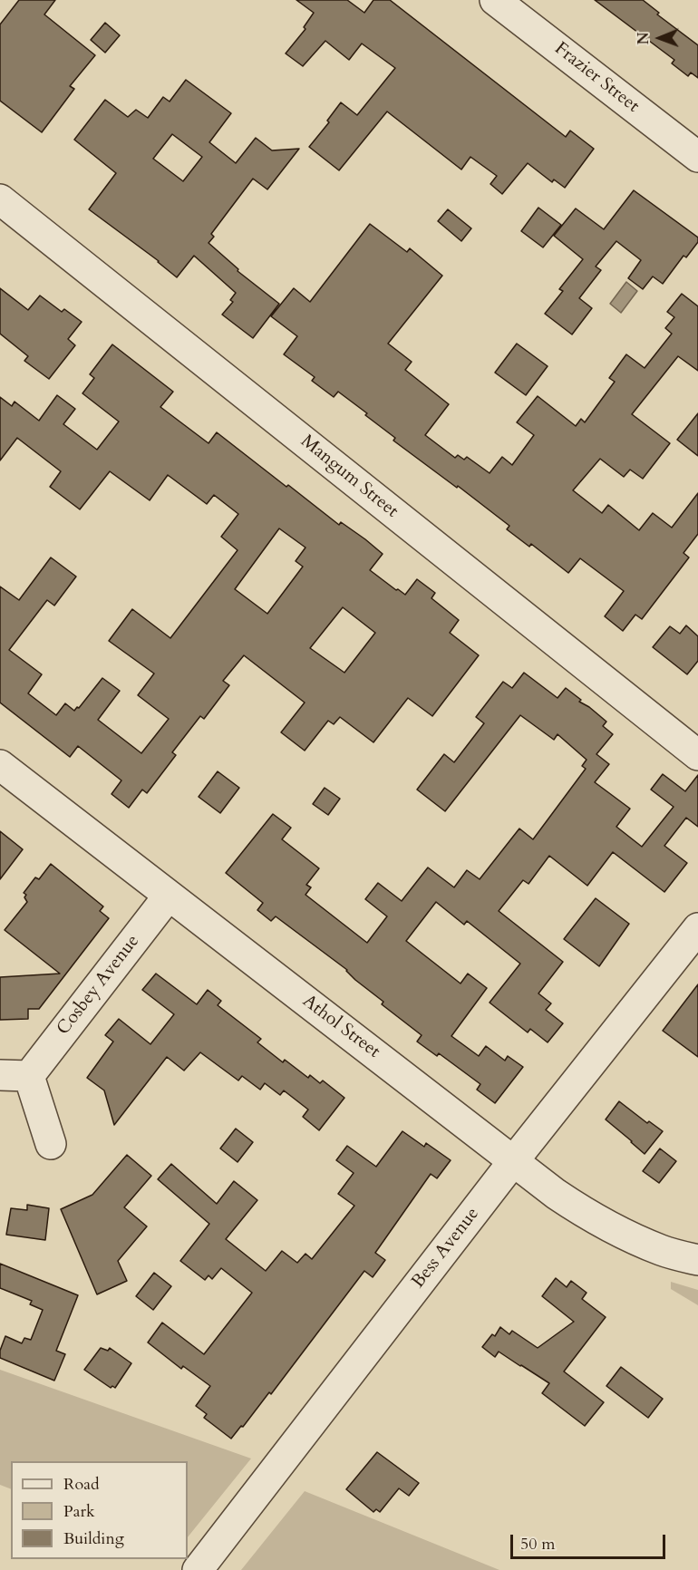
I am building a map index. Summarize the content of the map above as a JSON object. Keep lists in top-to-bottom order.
{
  "streets": {
    "street": [
      "Frazier Street",
      "Mangum Street",
      "Cosbey Avenue",
      "Athol Street",
      "Bess Avenue"
    ]
  },
  "crossings": [
    ["Cosbey Avenue", "Athol Street"],
    ["Athol Street", "Bess Avenue"]
  ],
  "legend": ["Road", "Park", "Building"],
  "scale_bar": "50 m",
  "north": "left"
}
